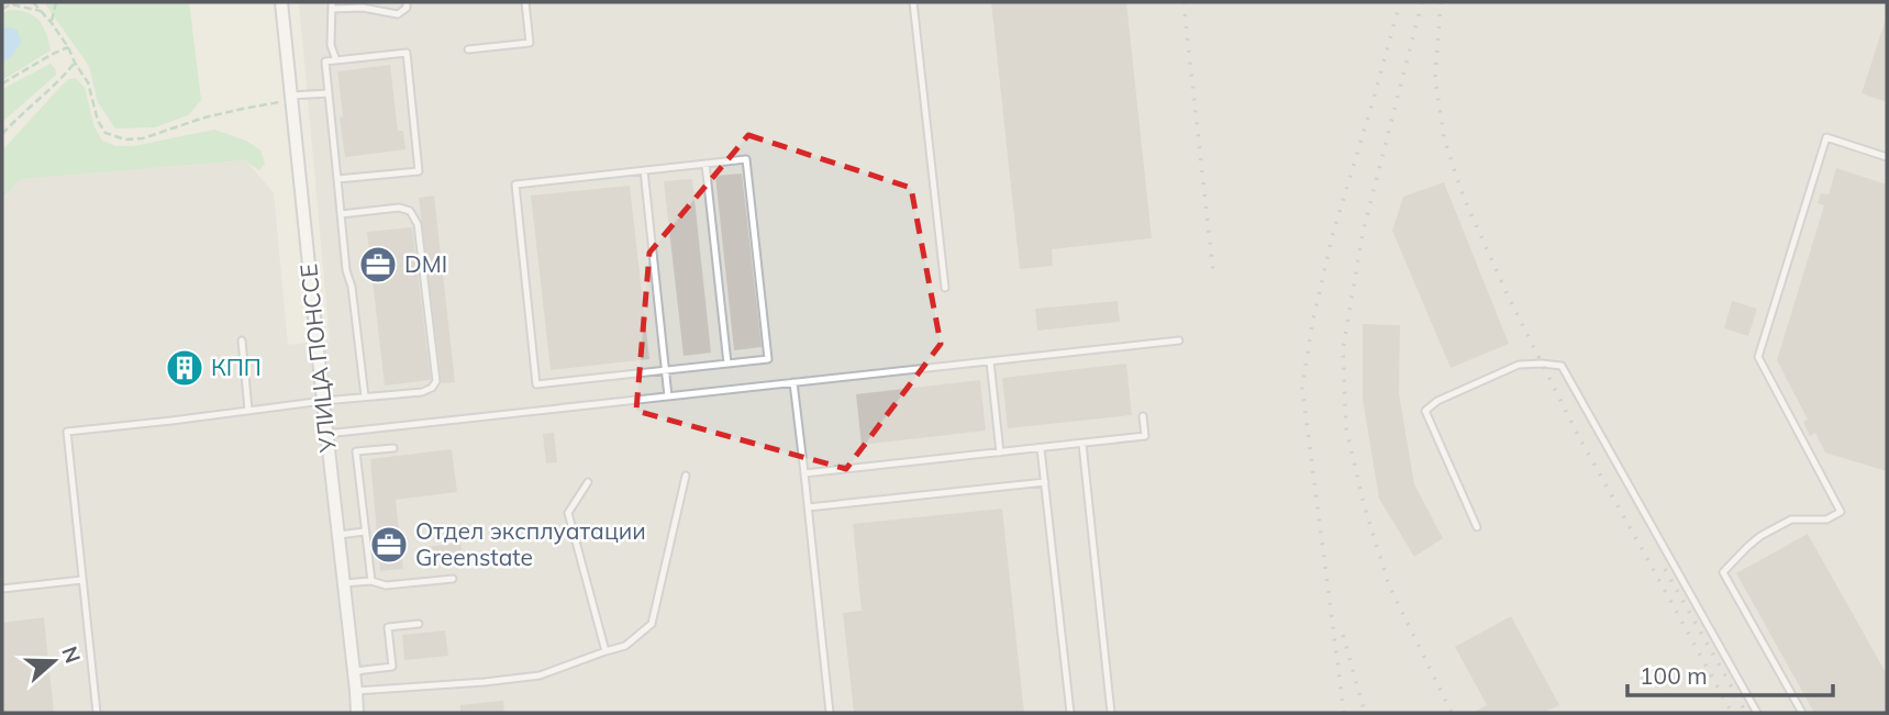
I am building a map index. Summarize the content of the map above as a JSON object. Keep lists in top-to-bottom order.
{
  "streets": {
    "street": ["УЛИЦА ПОНССЕ"]
  },
  "places": {
    "office": ["DMI", "Отдел эксплуатации Greenstate"],
    "building": ["КПП"]
  },
  "scale_bar": "100 m",
  "north": "right"
}
